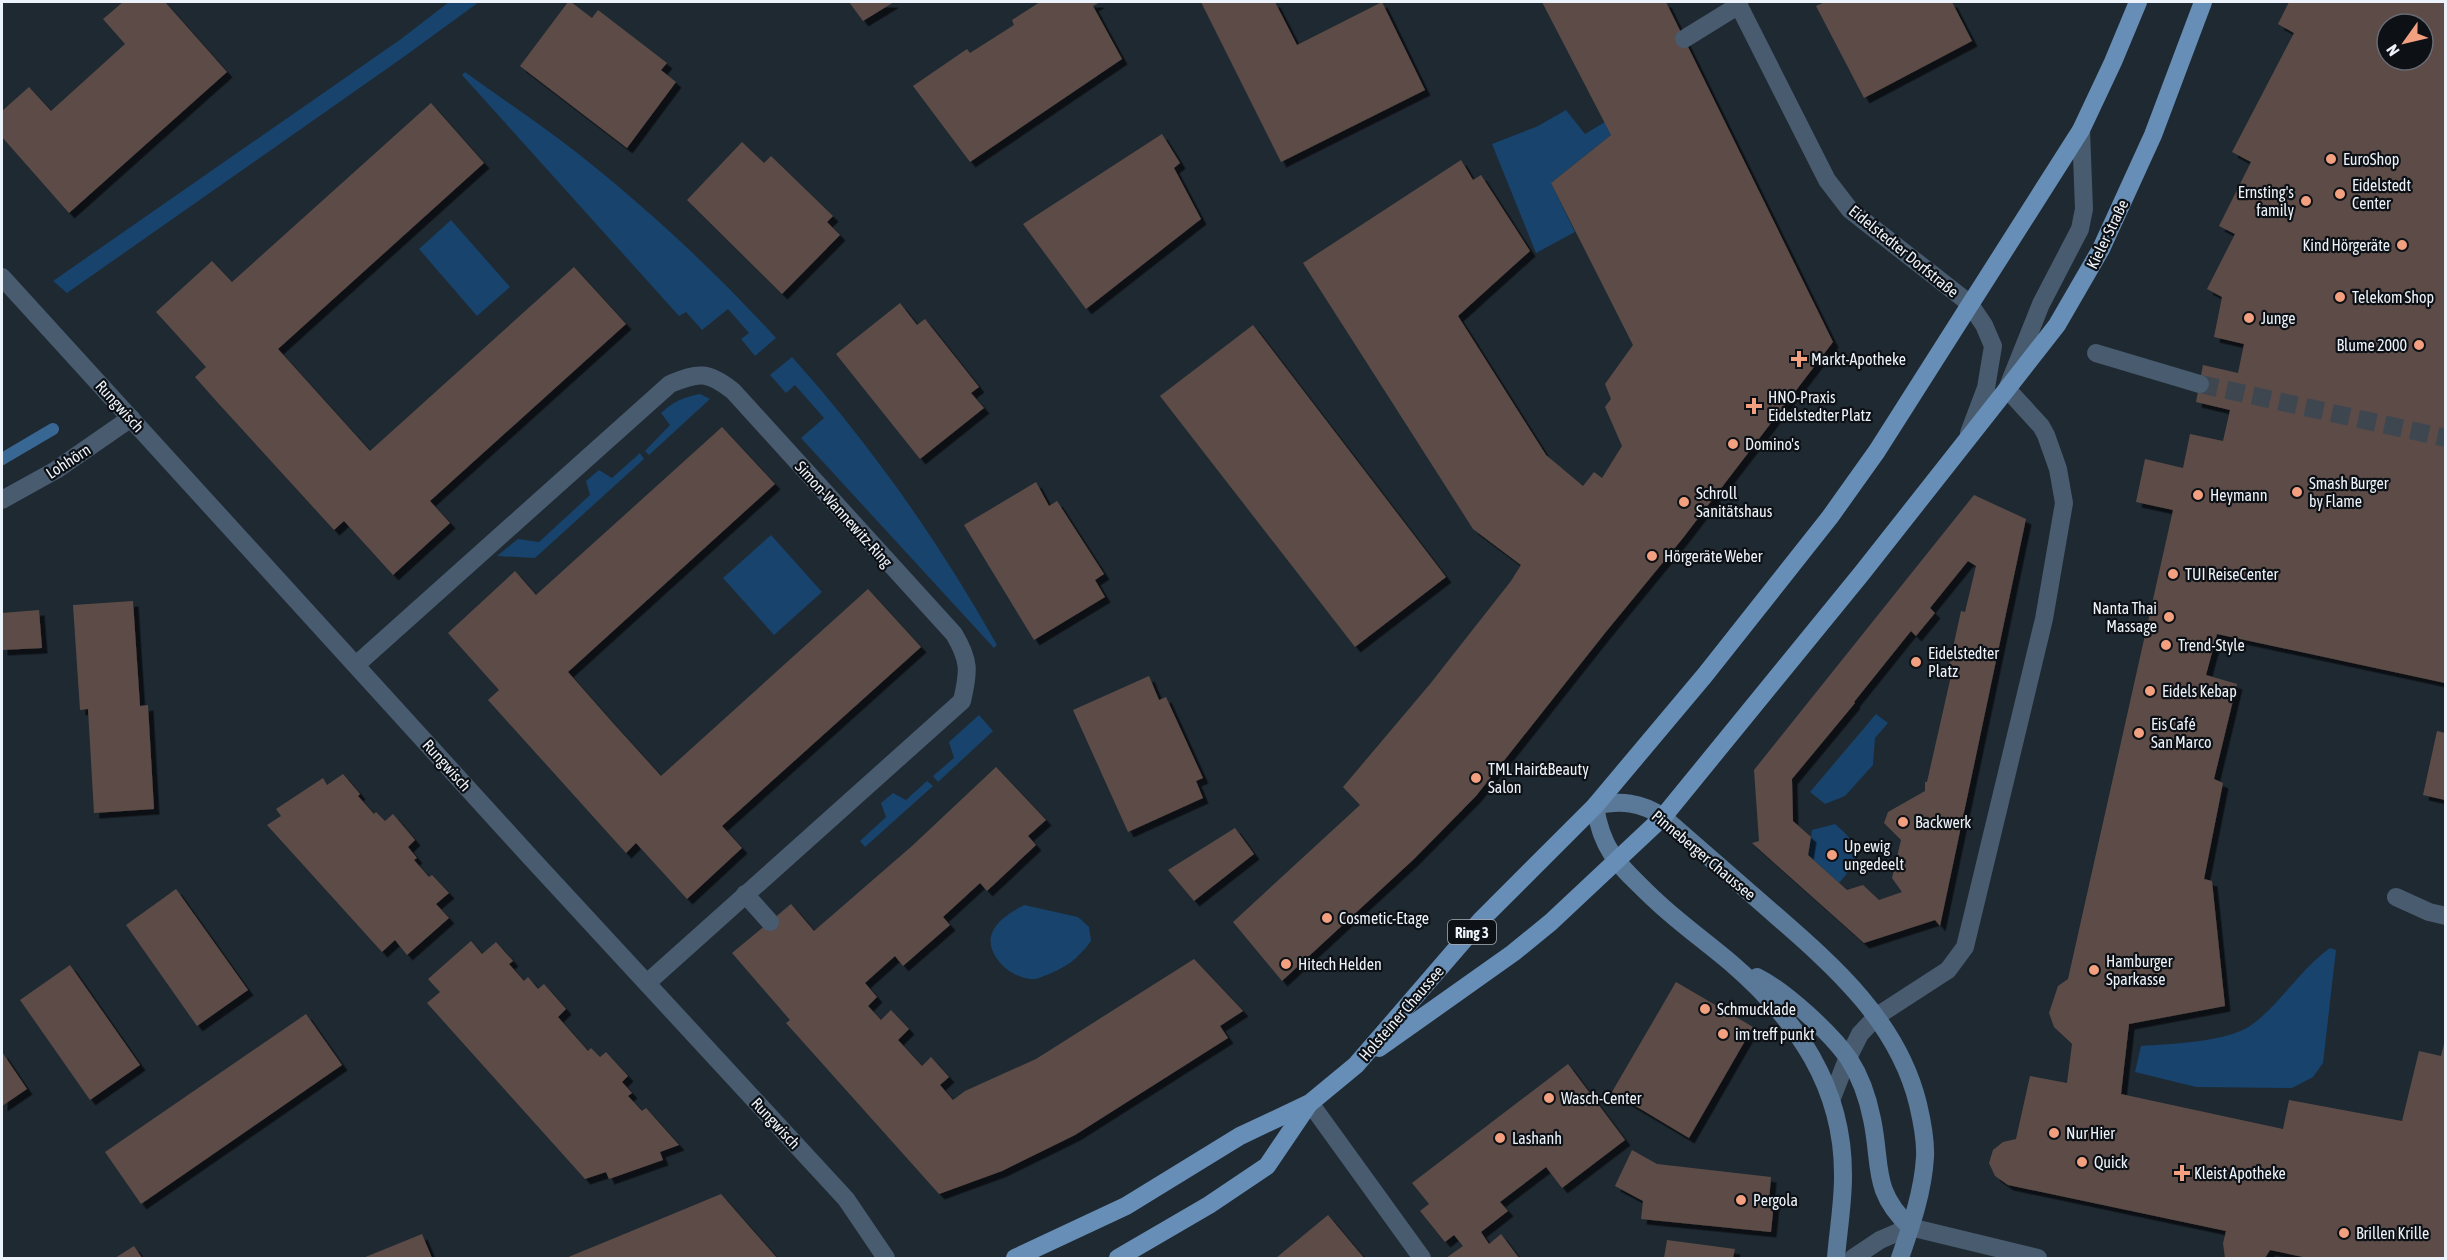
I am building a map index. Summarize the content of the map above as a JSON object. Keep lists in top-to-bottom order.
{
  "streets": {
    "main road": [
      "Kieler Straße",
      "Pinneberger Chaussee",
      "Ring 3",
      "Holsteiner Chaussee"
    ],
    "street": [
      "Eidelstedter Dorfstraße",
      "Rungwisch",
      "Lohhörn",
      "Simon-Wannewitz-Ring"
    ]
  },
  "crossings": [
    ["Kieler Straße", "Eidelstedter Dorfstraße"],
    ["Rungwisch", "Lohhörn"],
    ["Rungwisch", "Simon-Wannewitz-Ring"],
    ["Pinneberger Chaussee", "Holsteiner Chaussee"]
  ],
  "places": {
    "other": [
      "EuroShop",
      "Eidelstedt Center",
      "Ernsting's family",
      "Kind Hörgeräte",
      "Telekom Shop",
      "Junge",
      "Blume 2000",
      "Domino's",
      "Smash Burger by Flame",
      "Heymann",
      "Schroll Sanitätshaus",
      "Hörgeräte Weber",
      "TUI ReiseCenter",
      "Nanta Thai Massage",
      "Trend-Style",
      "Eidelstedter Platz",
      "Eidels Kebap",
      "Eis Café San Marco",
      "TML Hair&Beauty Salon",
      "Backwerk",
      "Up ewig ungedeelt",
      "Cosmetic-Etage",
      "Hitech Helden",
      "Hamburger Sparkasse",
      "Schmucklade",
      "im treff punkt",
      "Wasch-Center",
      "Nur Hier",
      "Lashanh",
      "Quick",
      "Pergola",
      "Brillen Krille"
    ],
    "health": ["Markt-Apotheke", "HNO-Praxis Eidelstedter Platz", "Kleist Apotheke"]
  },
  "north": "bottom left"
}
